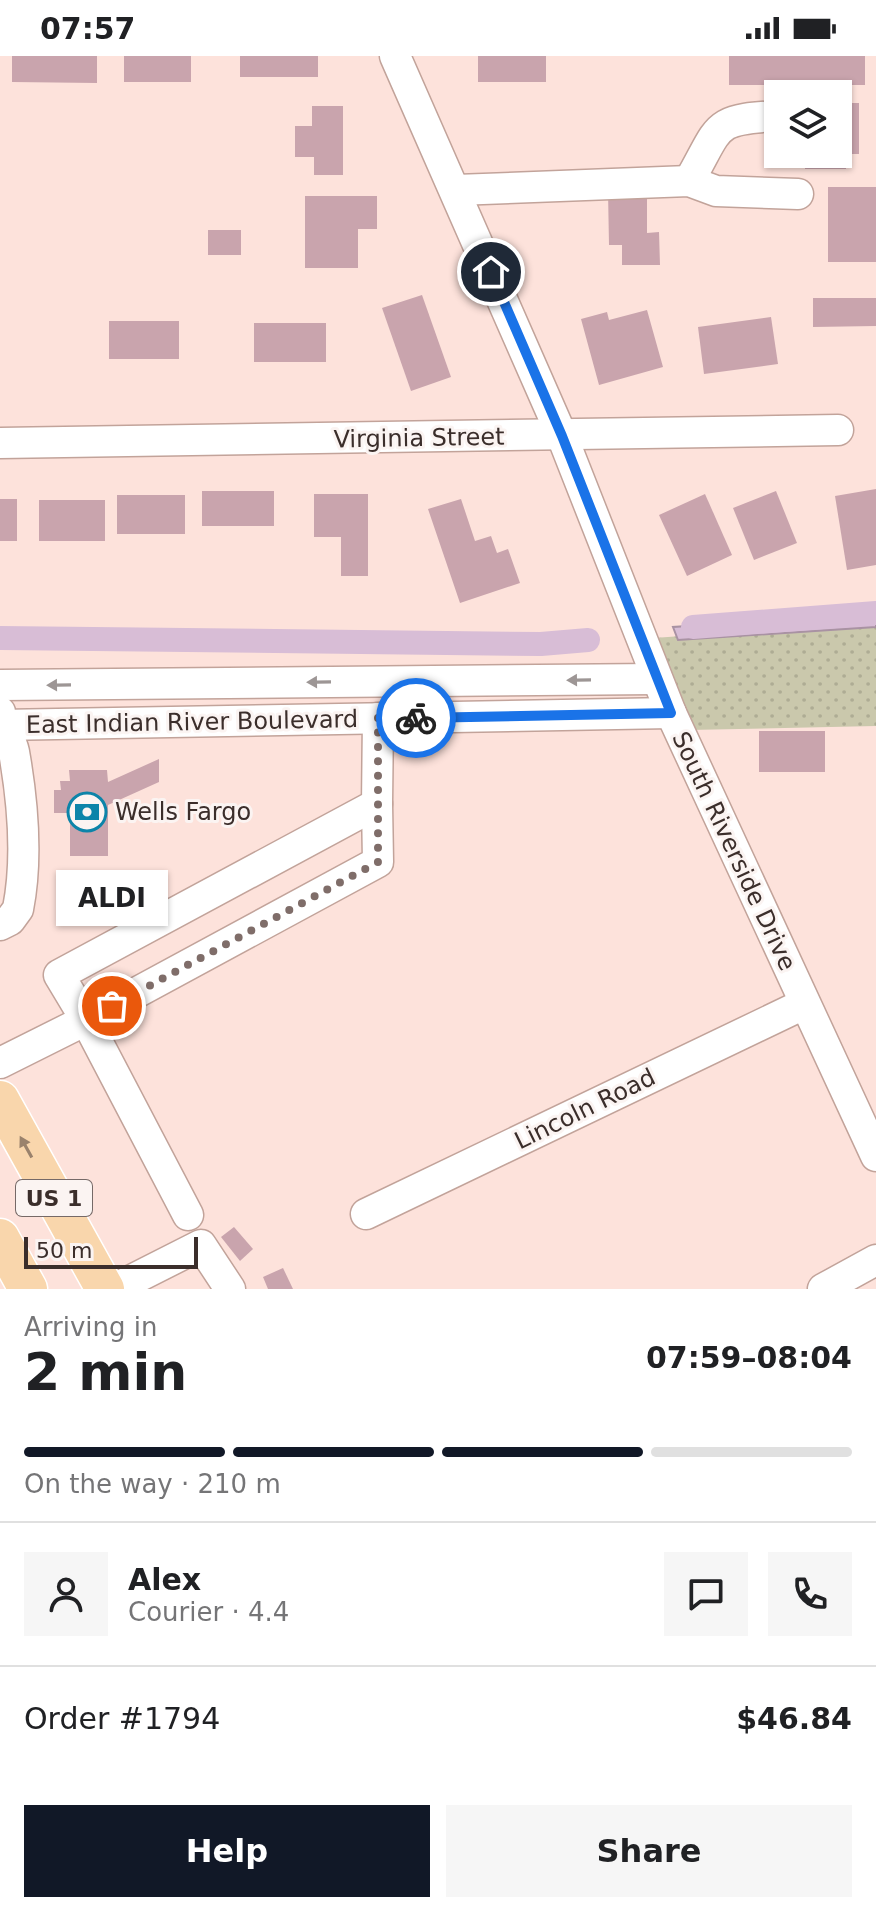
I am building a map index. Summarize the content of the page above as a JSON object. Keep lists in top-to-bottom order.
{
  "streets": {
    "main road": ["US 1"],
    "street": [
      "Virginia Street",
      "East Indian River Boulevard",
      "South Riverside Drive",
      "Lincoln Road"
    ]
  },
  "crossings": [
    ["Virginia Street", "South Riverside Drive"],
    ["East Indian River Boulevard", "South Riverside Drive"],
    ["South Riverside Drive", "Lincoln Road"]
  ],
  "places": {
    "bank": ["Wells Fargo"],
    "other": ["ALDI"]
  },
  "scale_bar": "50 m",
  "page": {
    "status": "07:57",
    "bubble": "ALDI",
    "scale": "50 m",
    "heading": ["2 min", "Arriving in", "07:59–08:04"],
    "panel": [
      "Alex",
      "Courier · 4.4",
      "Order #1794",
      "$46.84"
    ],
    "bar": "On the way · 210 m",
    "buttons": ["Help", "Share"]
  }
}
